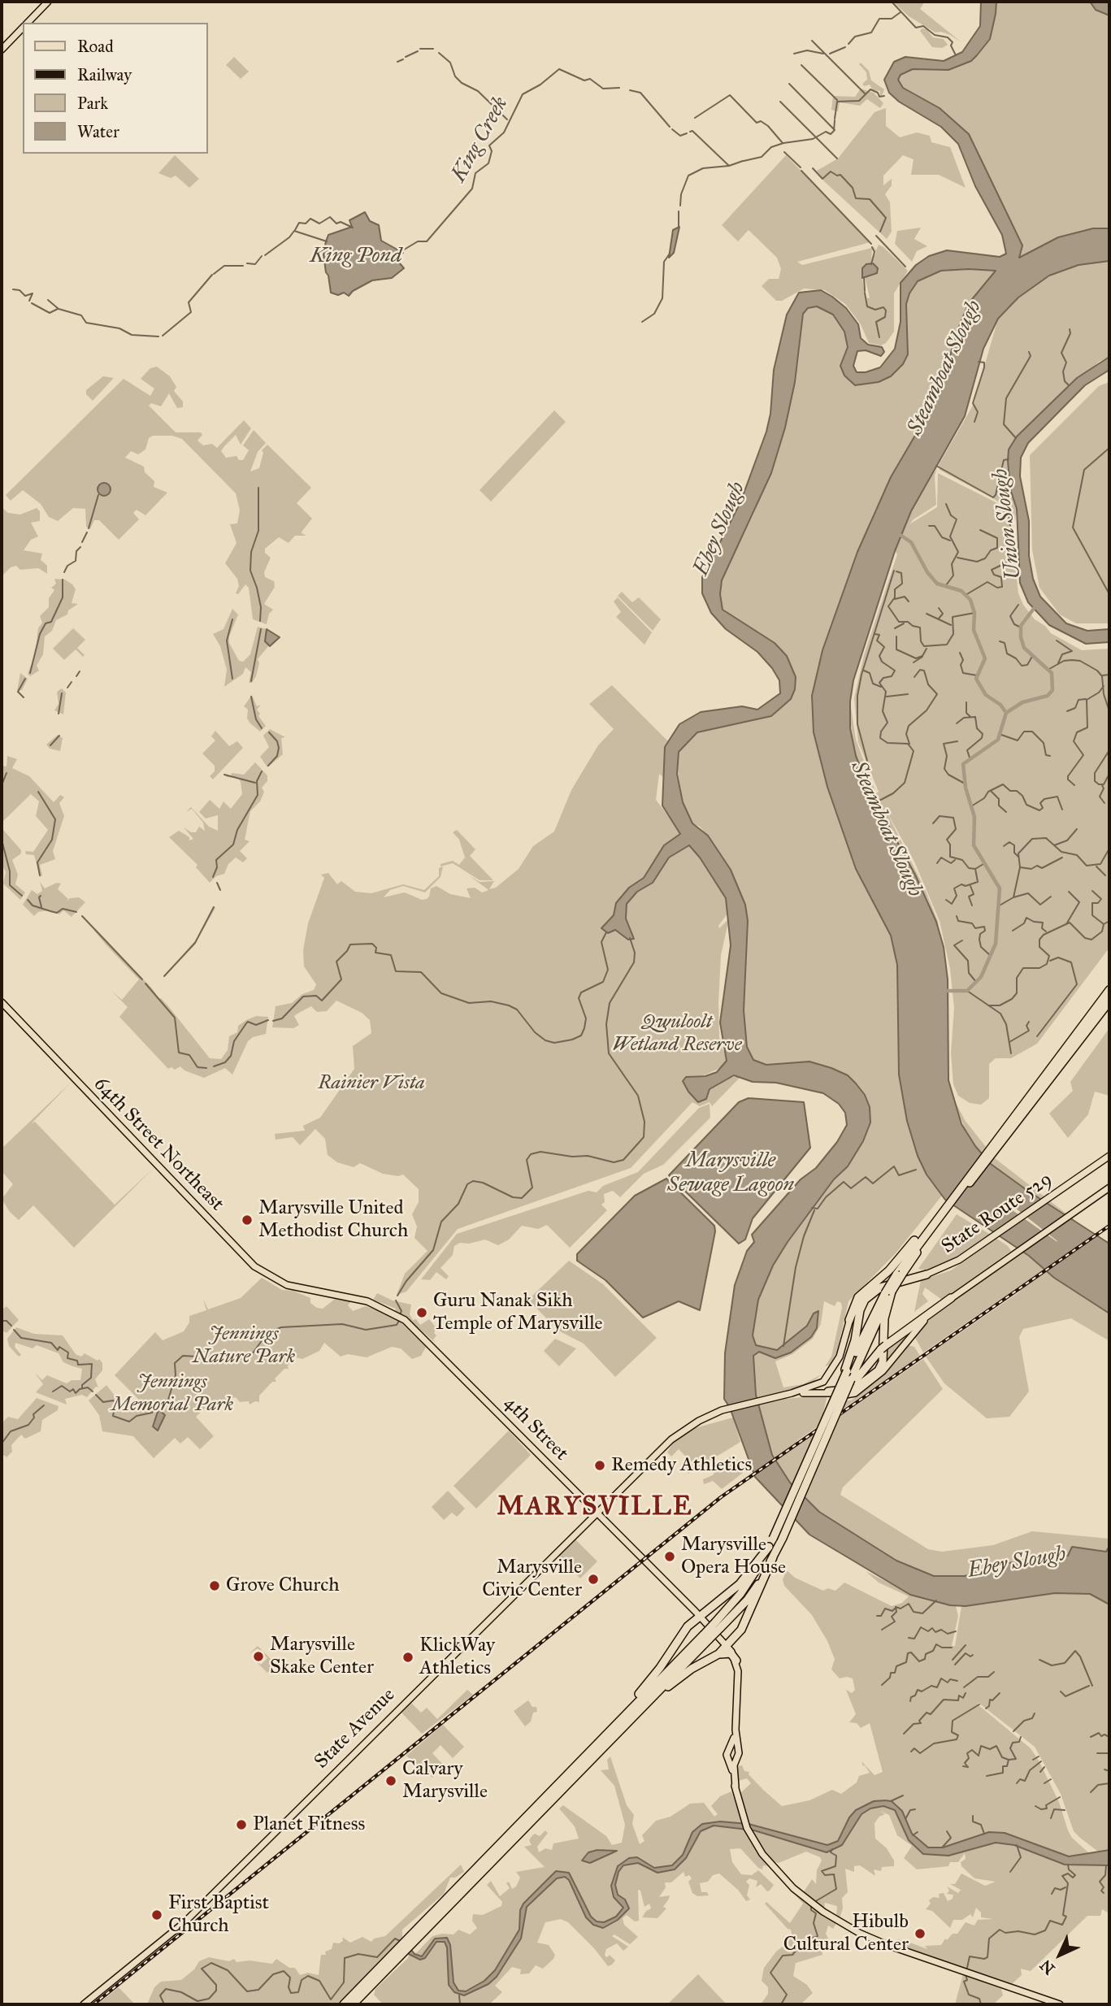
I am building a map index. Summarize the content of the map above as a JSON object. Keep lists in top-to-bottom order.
{
  "streets": {
    "main road": [
      "64th Street Northeast",
      "State Route 529",
      "4th Street",
      "State Avenue"
    ]
  },
  "crossings": [
    ["64th Street Northeast", "4th Street"],
    ["State Route 529", "State Avenue"],
    ["4th Street", "State Avenue"]
  ],
  "districts": ["MARYSVILLE"],
  "water": [
    "King Creek",
    "King Pond",
    "Steamboat Slough",
    "Union Slough",
    "Ebey Slough",
    "Marysville Sewage Lagoon"
  ],
  "parks": [
    "Qwuloolt Wetland Reserve",
    "Rainier Vista",
    "Jennings Nature Park",
    "Jennings Memorial Park"
  ],
  "places": [
    "Marysville United Methodist Church",
    "Guru Nanak Sikh Temple of Marysville",
    "Remedy Athletics",
    "Marysville Opera House",
    "Marysville Civic Center",
    "Grove Church",
    "Marysville Skake Center",
    "KlickWay Athletics",
    "Calvary Marysville",
    "Planet Fitness",
    "First Baptist Church",
    "Hibulb Cultural Center"
  ],
  "legend": [
    "Road",
    "Railway",
    "Park",
    "Water"
  ],
  "north": "bottom left"
}
